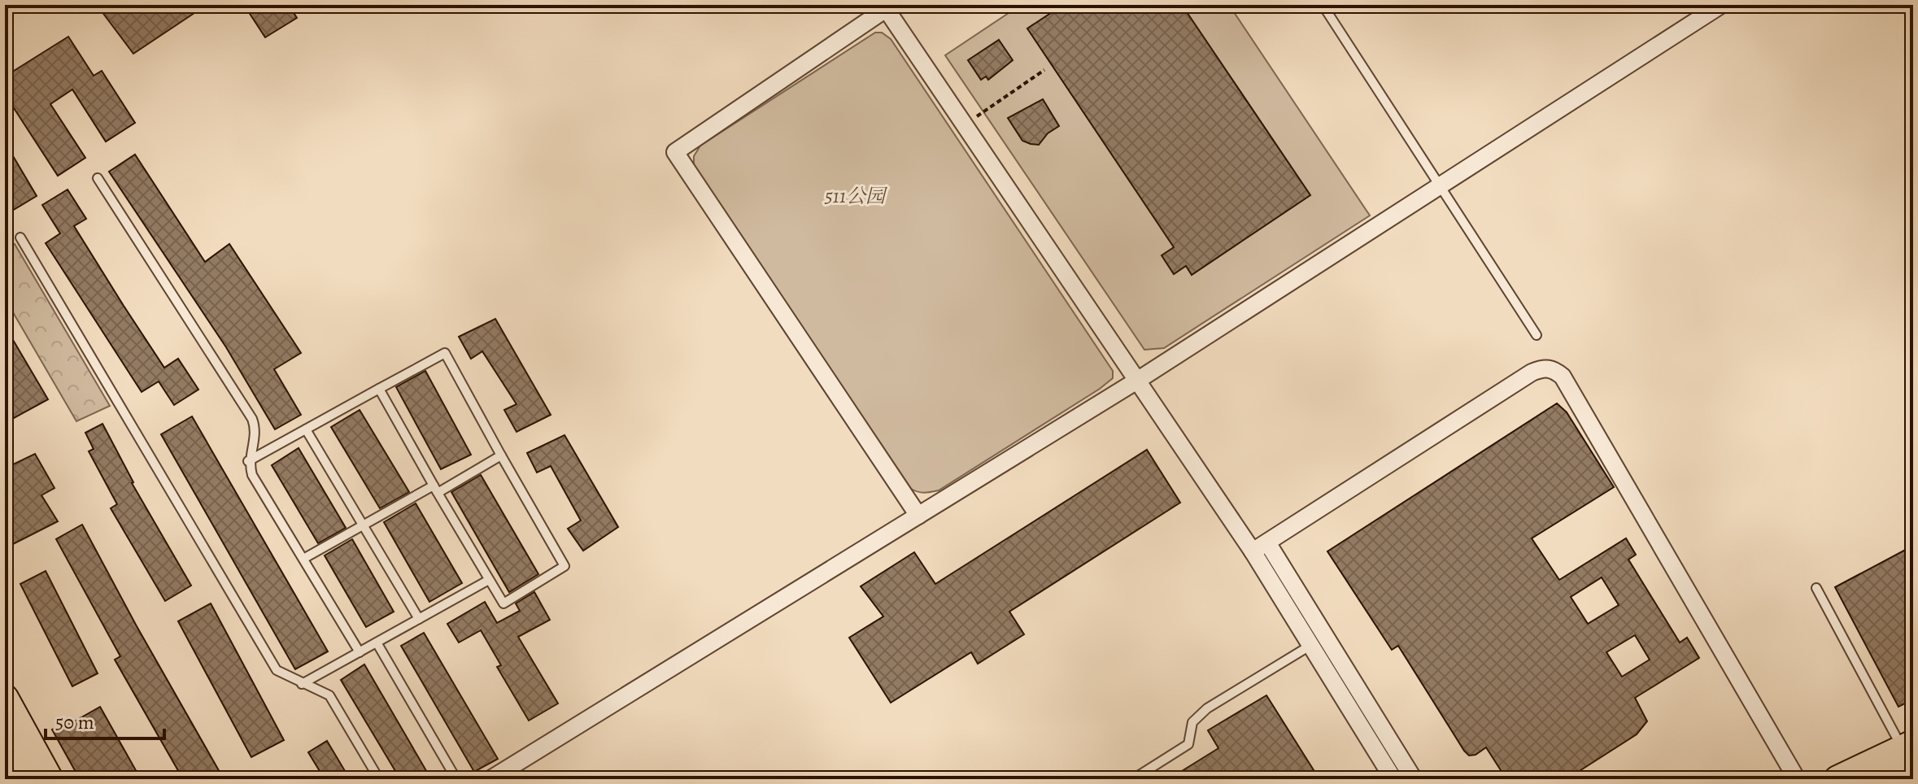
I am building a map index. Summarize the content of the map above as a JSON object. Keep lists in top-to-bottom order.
{
  "parks": ["511公园"],
  "scale_bar": "50 m"
}
